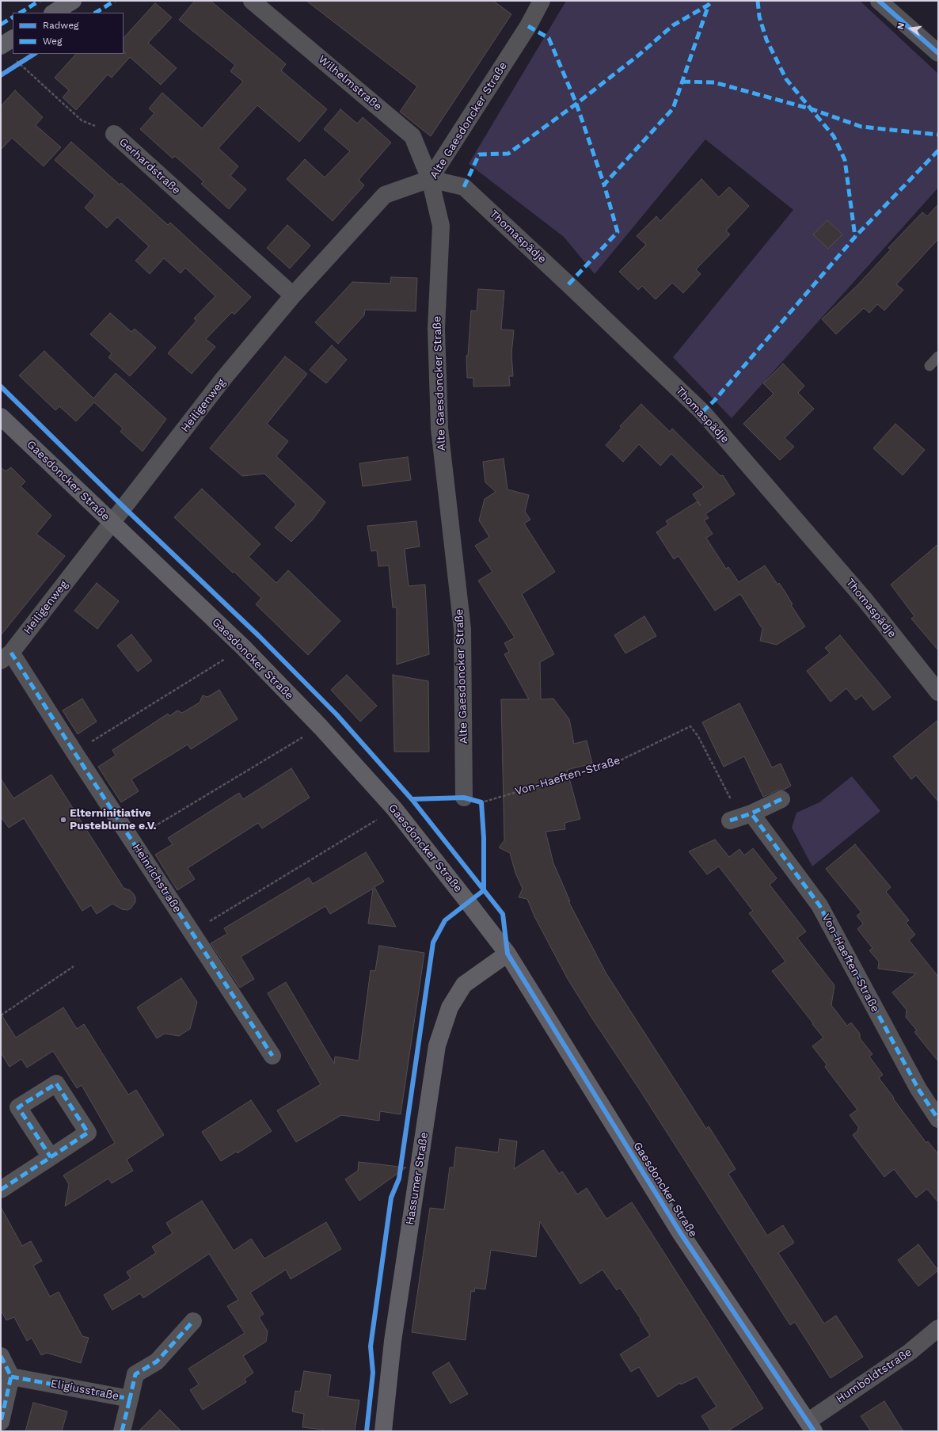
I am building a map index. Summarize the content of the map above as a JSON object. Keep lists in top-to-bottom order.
{
  "streets": {
    "main road": ["Gaesdoncker Straße", "Hassumer Straße"],
    "street": [
      "Wilhelmstraße",
      "Alte Gaesdoncker Straße",
      "Gerhardstraße",
      "Thomaspädje",
      "Heiligenweg",
      "Von-Haeften-Straße",
      "Heinrichstraße",
      "Humboldtstraße",
      "Eligiusstraße"
    ]
  },
  "crossings": [
    ["Wilhelmstraße", "Alte Gaesdoncker Straße"],
    ["Wilhelmstraße", "Thomaspädje"],
    ["Wilhelmstraße", "Heiligenweg"],
    ["Alte Gaesdoncker Straße", "Thomaspädje"],
    ["Alte Gaesdoncker Straße", "Heiligenweg"],
    ["Gerhardstraße", "Heiligenweg"],
    ["Thomaspädje", "Heiligenweg"],
    ["Heiligenweg", "Gaesdoncker Straße"],
    ["Heiligenweg", "Heinrichstraße"],
    ["Gaesdoncker Straße", "Hassumer Straße"],
    ["Gaesdoncker Straße", "Humboldtstraße"]
  ],
  "places": ["Elterninitiative Pusteblume e.V."],
  "legend": ["Radweg", "Weg"],
  "north": "left"
}
